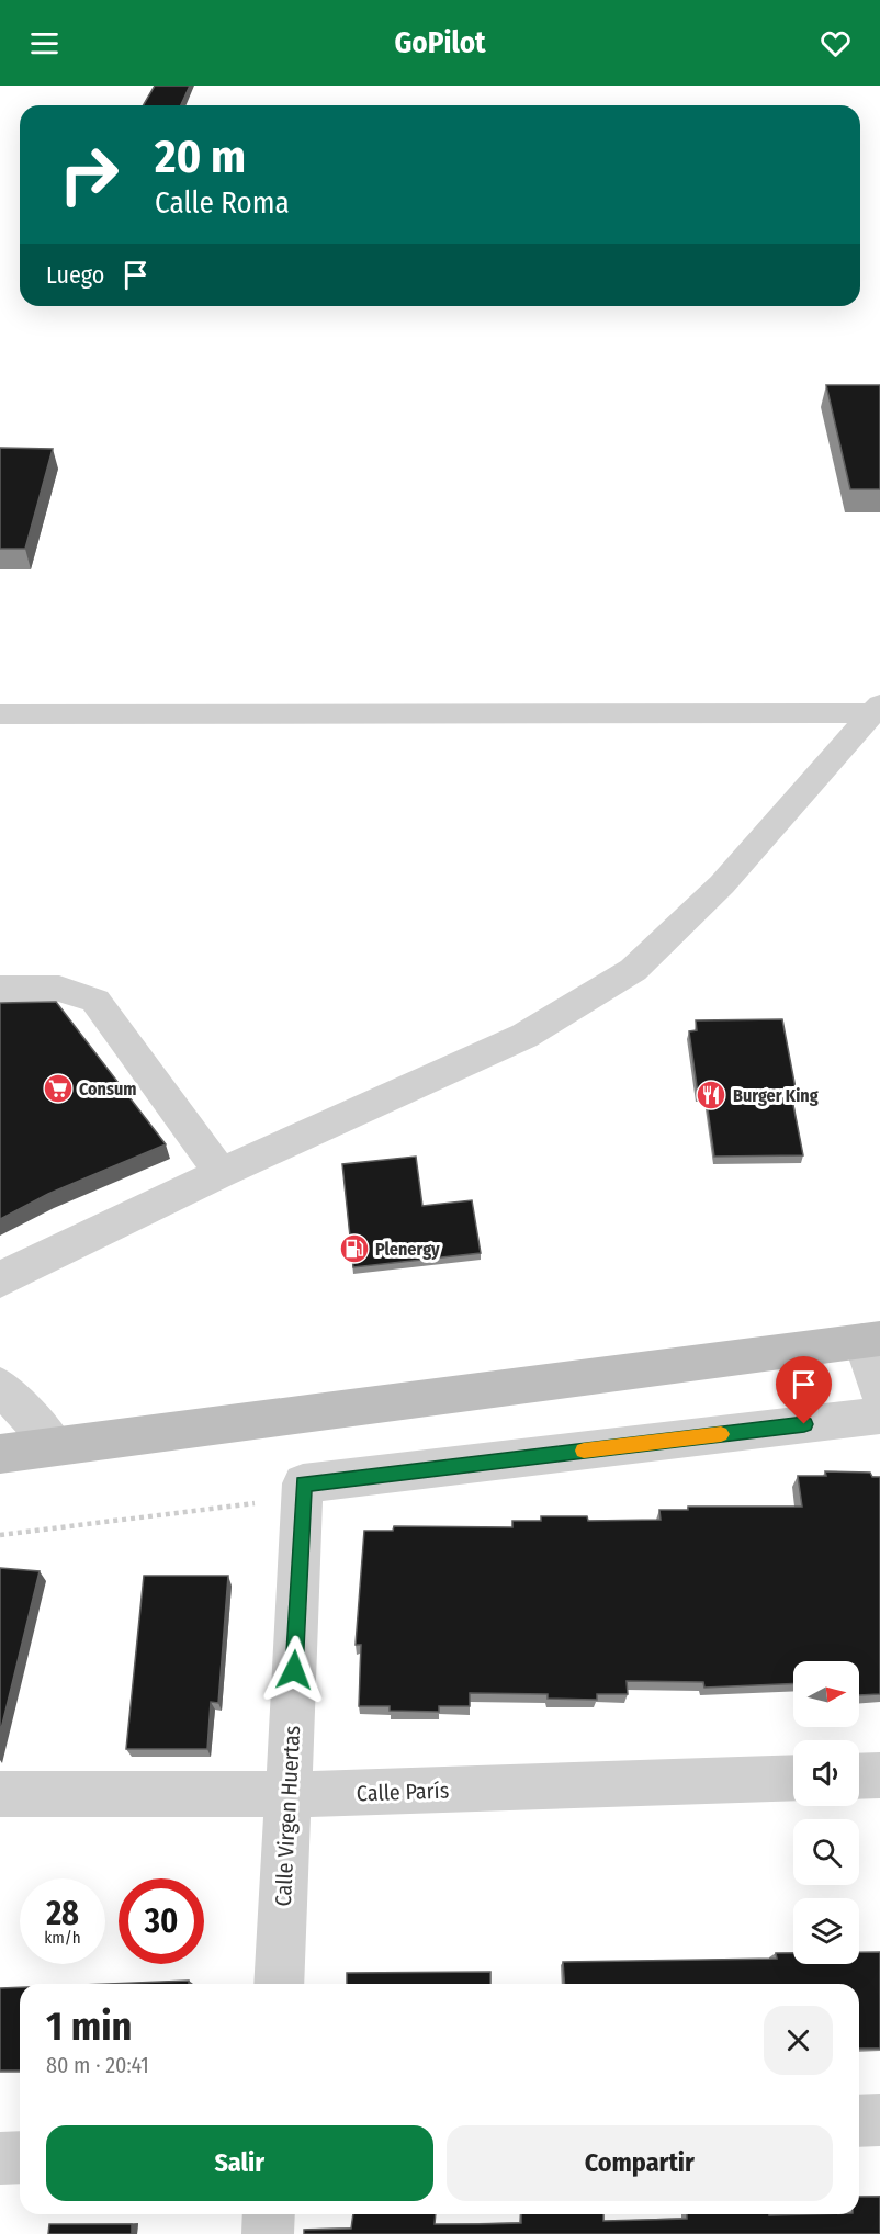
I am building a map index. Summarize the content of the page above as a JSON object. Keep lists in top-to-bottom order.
{
  "streets": {
    "street": ["Calle París", "Calle Virgen Huertas"]
  },
  "crossings": [
    ["Calle París", "Calle Virgen Huertas"]
  ],
  "places": {
    "supermarket": ["Consum"],
    "restaurant": ["Burger King"],
    "fuel station": ["Plenergy"]
  },
  "north": "right",
  "page": {
    "header": "GoPilot",
    "turn": ["20 m", "Calle Roma"],
    "then": "Luego",
    "speed": "28 km/h",
    "limit": "30",
    "heading": ["1 min", "80 m · 20:41"],
    "buttons": ["Salir", "Compartir"]
  }
}
